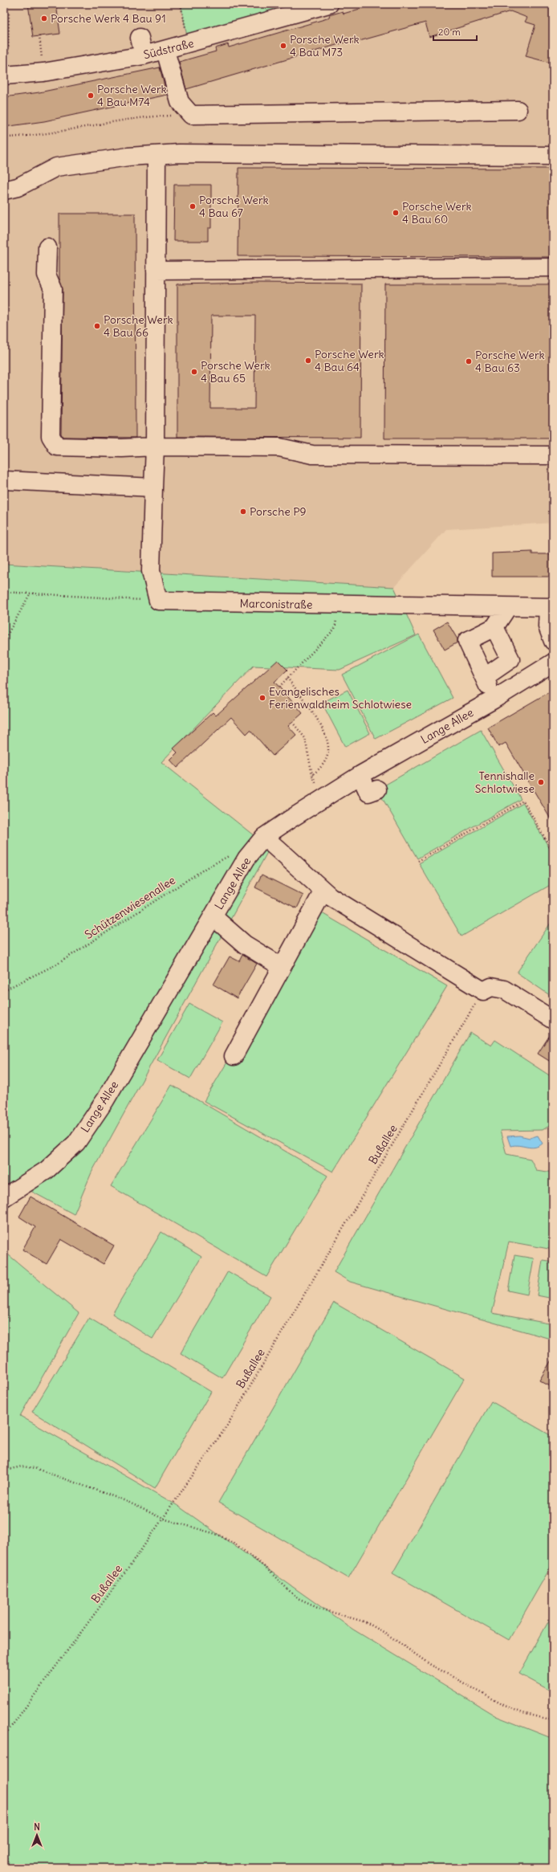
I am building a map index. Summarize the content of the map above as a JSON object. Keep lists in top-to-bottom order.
{
  "streets": {
    "street": ["Südstraße", "Marconistraße", "Lange Allee"],
    "path": ["Schützenwiesenallee", "Bußallee"]
  },
  "places": [
    "Porsche Werk 4 Bau 91",
    "Porsche Werk 4 Bau M73",
    "Porsche Werk 4 Bau M74",
    "Porsche Werk 4 Bau 67",
    "Porsche Werk 4 Bau 60",
    "Porsche Werk 4 Bau 66",
    "Porsche Werk 4 Bau 64",
    "Porsche Werk 4 Bau 63",
    "Porsche Werk 4 Bau 65",
    "Porsche P9",
    "Evangelisches Ferienwaldheim Schlotwiese",
    "Tennishalle Schlotwiese"
  ],
  "scale_bar": "20 m",
  "north": "top"
}
